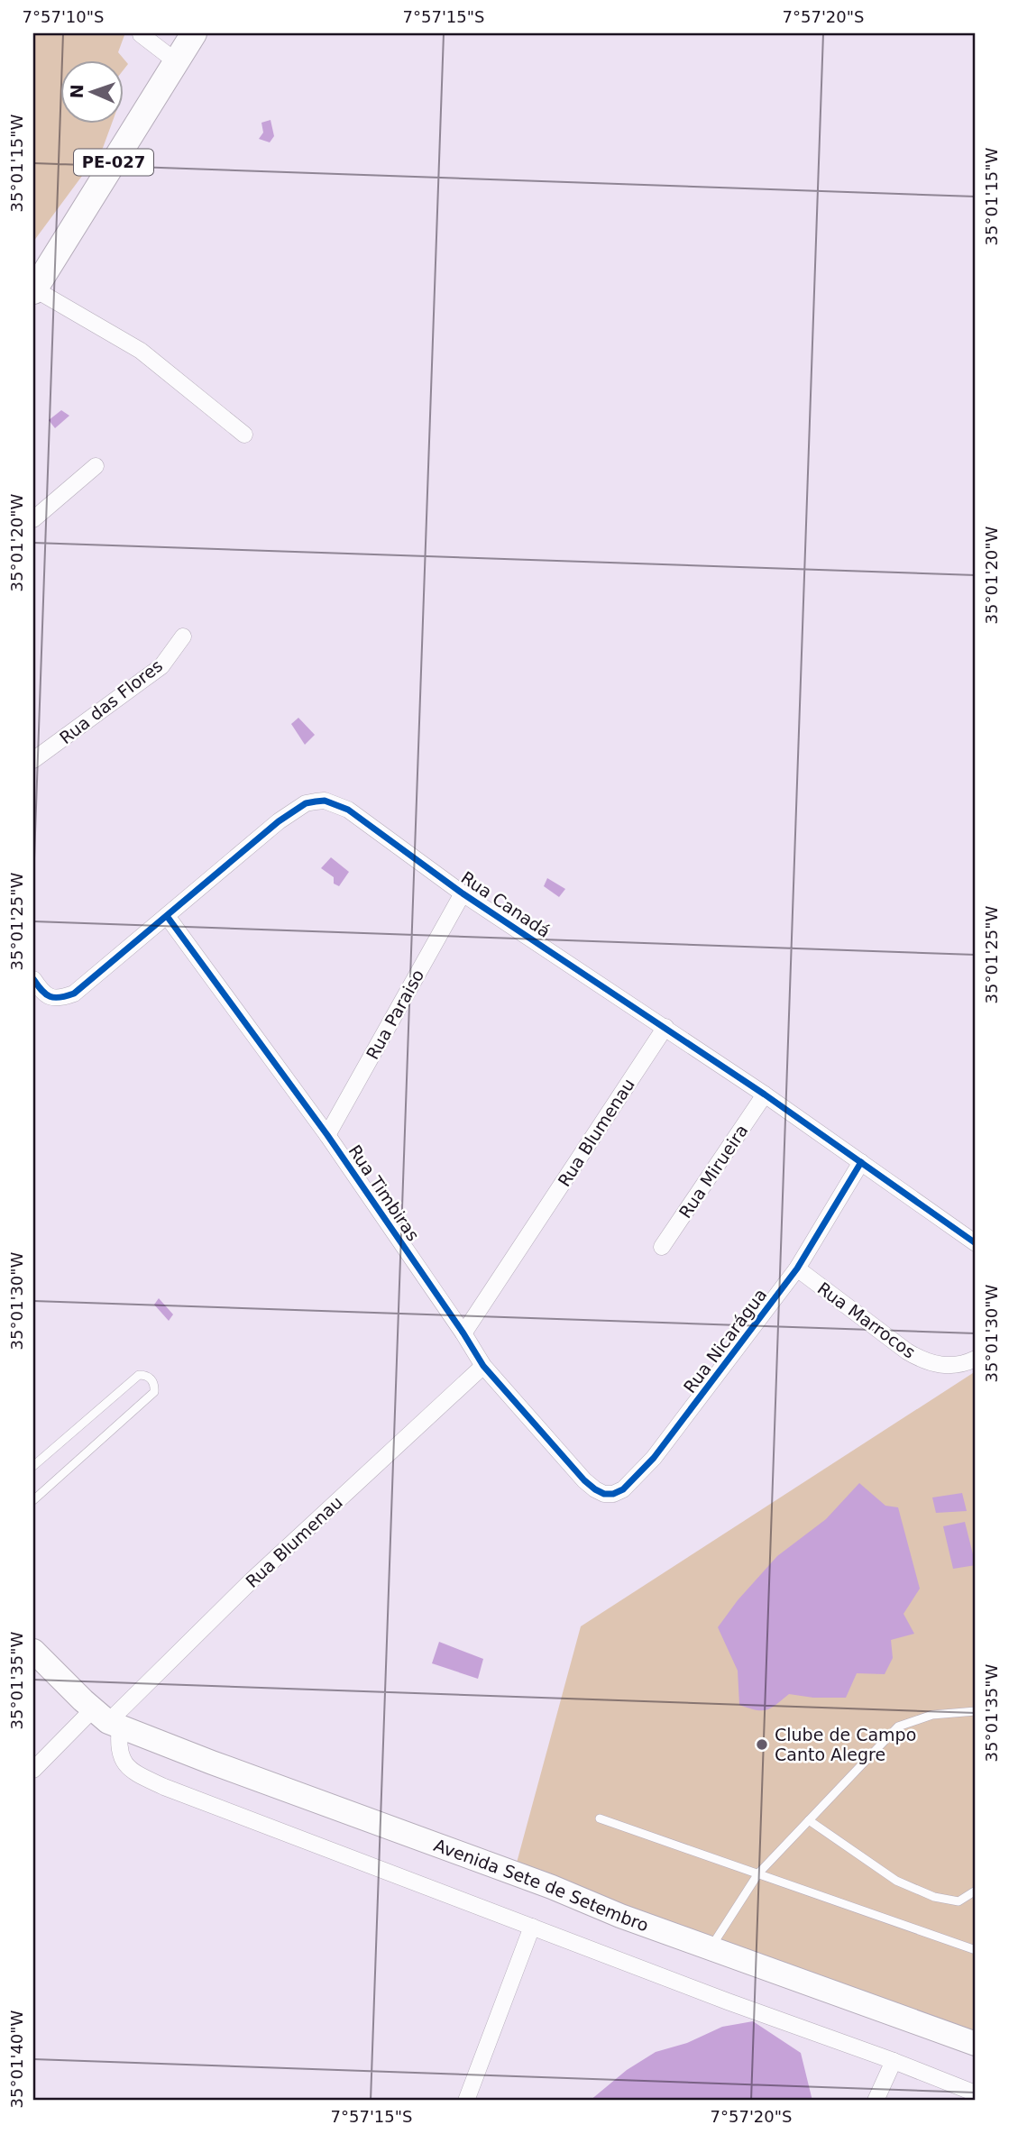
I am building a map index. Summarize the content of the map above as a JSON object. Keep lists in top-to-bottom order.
{
  "streets": {
    "main road": ["PE-027", "Avenida Sete de Setembro"],
    "street": [
      "Rua das Flores",
      "Rua Canadá",
      "Rua Paraiso",
      "Rua Blumenau",
      "Rua Mirueira",
      "Rua Timbiras",
      "Rua Marrocos",
      "Rua Nicarágua"
    ]
  },
  "crossings": [
    ["Rua Canadá", "Rua Paraiso"],
    ["Rua Canadá", "Rua Blumenau"],
    ["Rua Canadá", "Rua Mirueira"],
    ["Rua Canadá", "Rua Timbiras"],
    ["Rua Canadá", "Rua Nicarágua"],
    ["Rua Paraiso", "Rua Timbiras"],
    ["Rua Blumenau", "Rua Timbiras"],
    ["Rua Blumenau", "Avenida Sete de Setembro"],
    ["Rua Timbiras", "Rua Nicarágua"],
    ["Rua Marrocos", "Rua Nicarágua"]
  ],
  "places": ["Clube de Campo Canto Alegre"],
  "north": "left",
  "coordinates": [
    "7°57'10\"S",
    "7°57'15\"S",
    "7°57'20\"S",
    "35°01'15\"W",
    "35°01'20\"W",
    "35°01'25\"W",
    "35°01'30\"W",
    "35°01'35\"W",
    "35°01'40\"W"
  ]
}
